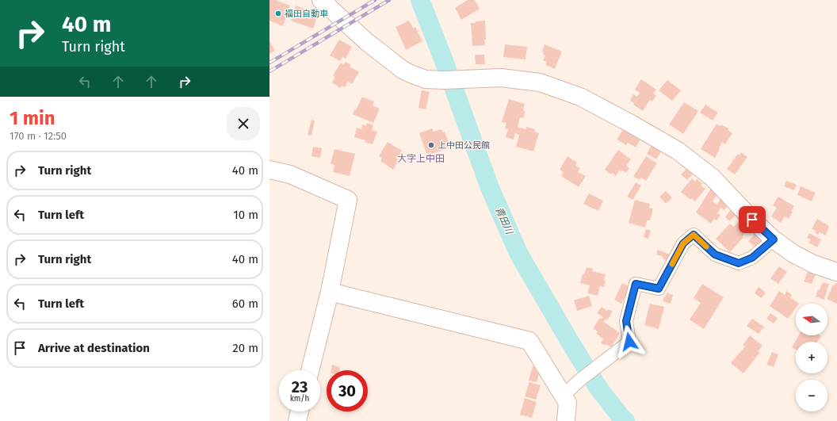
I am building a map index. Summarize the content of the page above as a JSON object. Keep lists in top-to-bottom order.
{
  "districts": ["大字上中田"],
  "water": ["青田川"],
  "places": ["福田自動車", "上中田公民館"],
  "north": "left",
  "page": {
    "turn": ["40 m", "Turn right"],
    "heading": ["1 min", "170 m · 12:50"],
    "list": [
      {
        "name": "Turn right",
        "value": "40 m"
      },
      {
        "name": "Turn left",
        "value": "10 m"
      },
      {
        "name": "Turn right",
        "value": "40 m"
      },
      {
        "name": "Turn left",
        "value": "60 m"
      },
      {
        "name": "Arrive at destination",
        "value": "20 m"
      }
    ],
    "map_buttons": ["+", "−"],
    "speed": "23 km/h",
    "limit": "30"
  }
}
